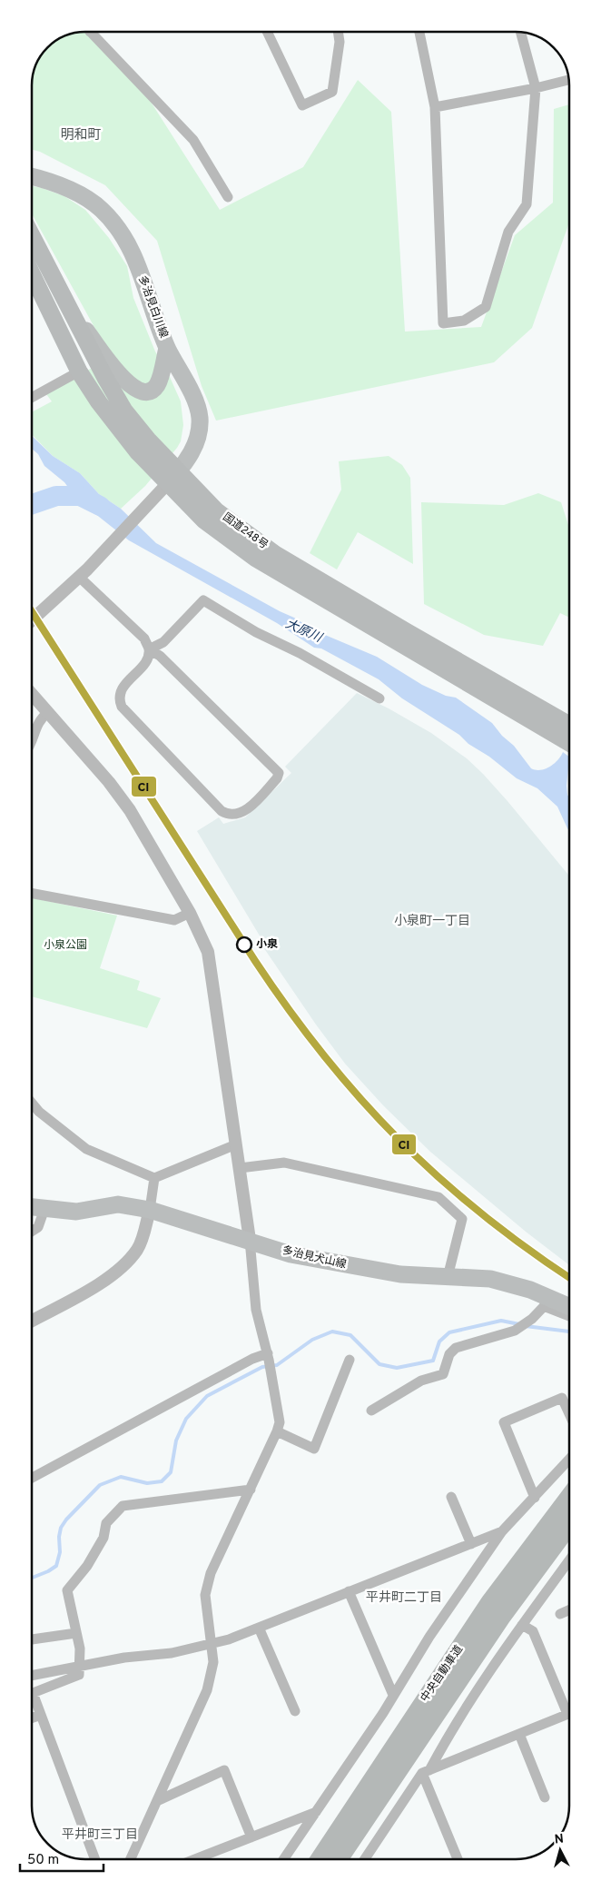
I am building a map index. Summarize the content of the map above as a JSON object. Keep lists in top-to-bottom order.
{
  "streets": {
    "highway": ["国道248号", "中央自動車道"],
    "main road": ["多治見白川線", "多治見犬山線"]
  },
  "crossings": [
    ["多治見白川線", "国道248号"]
  ],
  "districts": [
    "明和町",
    "小泉町一丁目",
    "平井町二丁目",
    "平井町三丁目"
  ],
  "water": ["大原川"],
  "parks": ["小泉公園"],
  "places": ["小泉"],
  "lines": ["transit line CI"],
  "scale_bar": "50 m",
  "north": "top"
}
